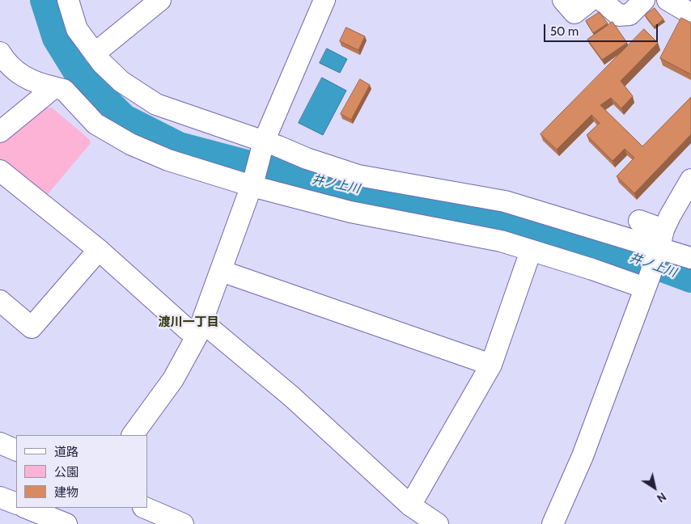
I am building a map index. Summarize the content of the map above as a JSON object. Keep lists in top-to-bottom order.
{
  "districts": ["渡川一丁目"],
  "water": ["井ノ上川"],
  "legend": ["道路", "公園", "建物"],
  "scale_bar": "50 m",
  "north": "bottom right"
}
